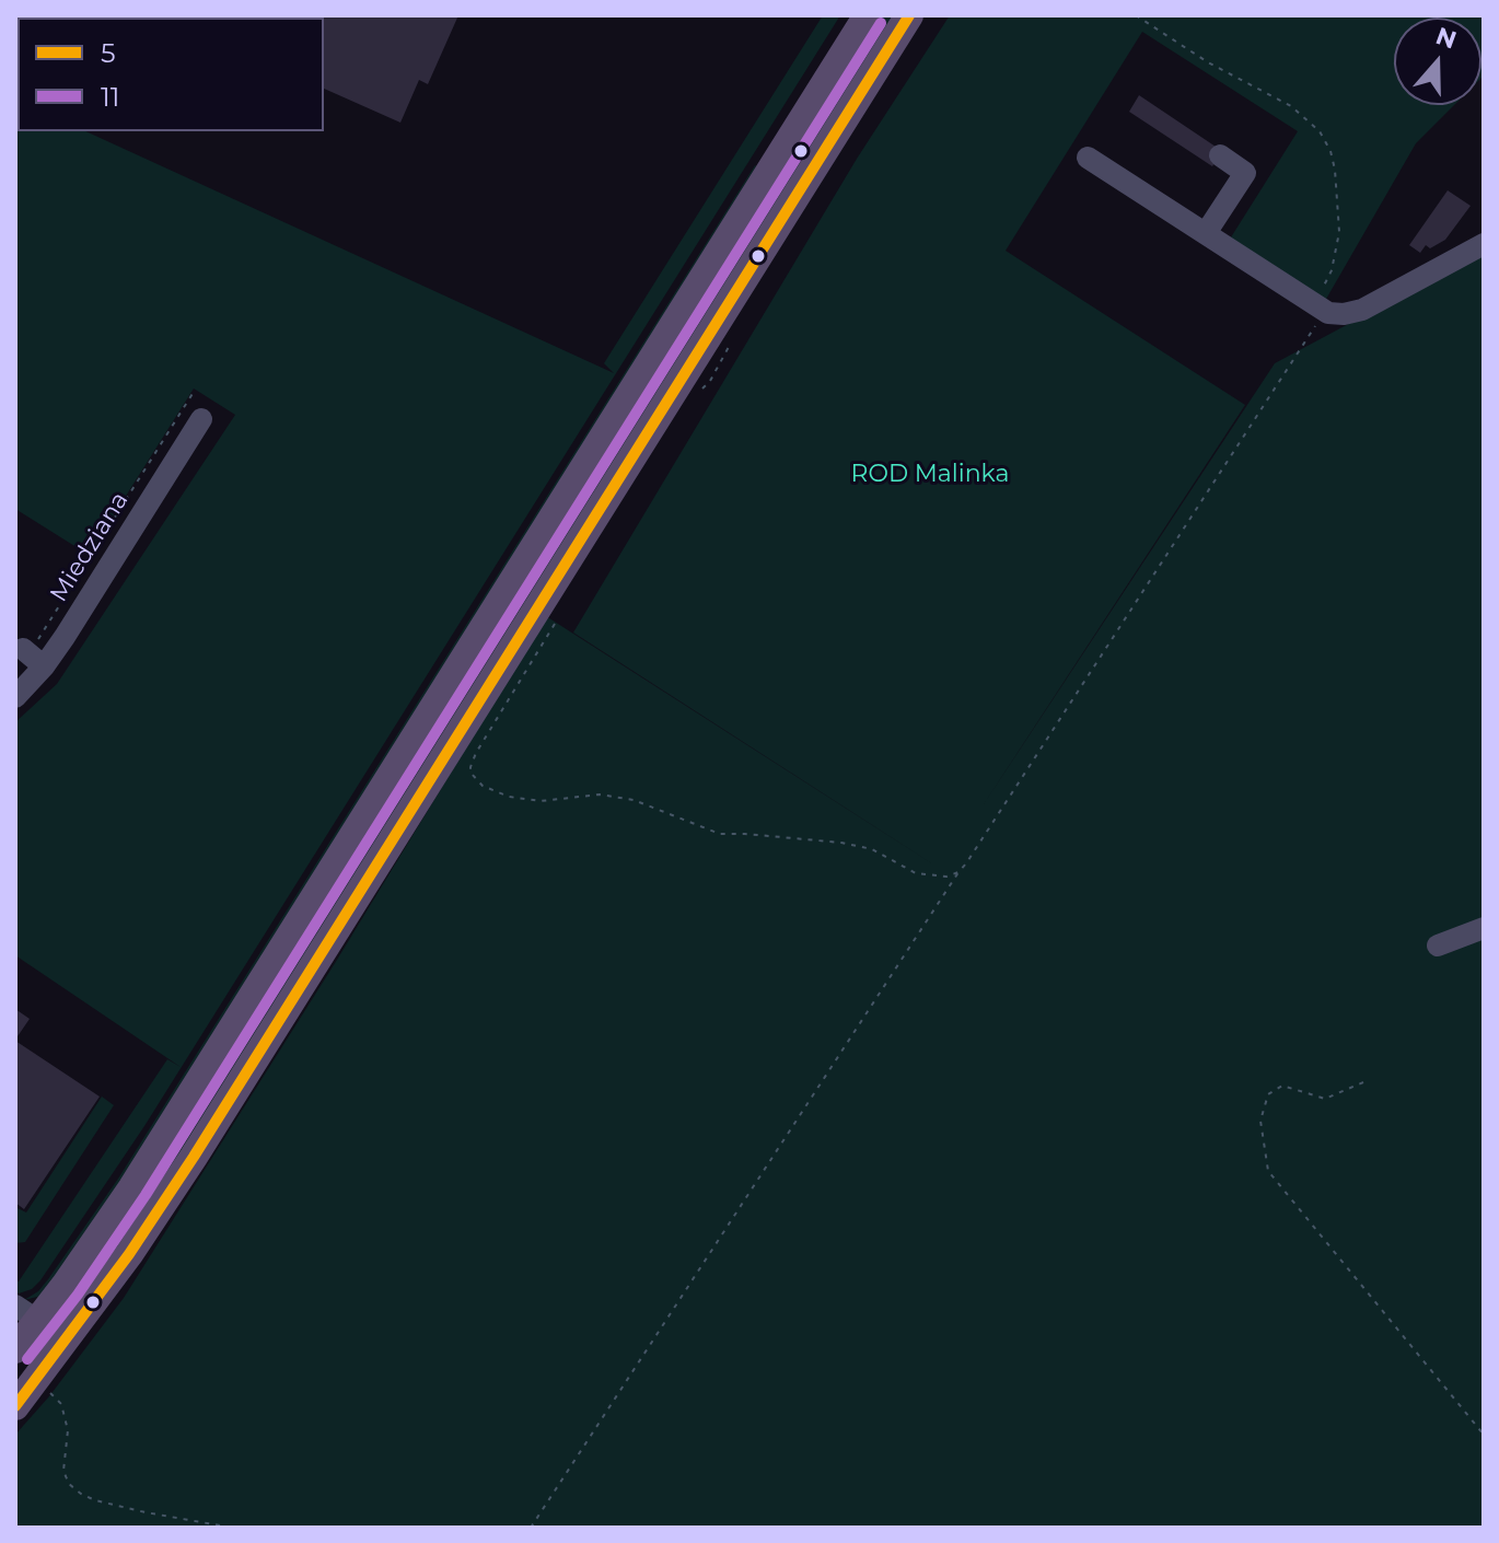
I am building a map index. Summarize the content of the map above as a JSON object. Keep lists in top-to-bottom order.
{
  "streets": {
    "street": ["Miedziana"]
  },
  "parks": ["ROD Malinka"],
  "lines": ["transit line 5", "transit line 11"],
  "legend": ["5", "11"],
  "north": "top"
}
